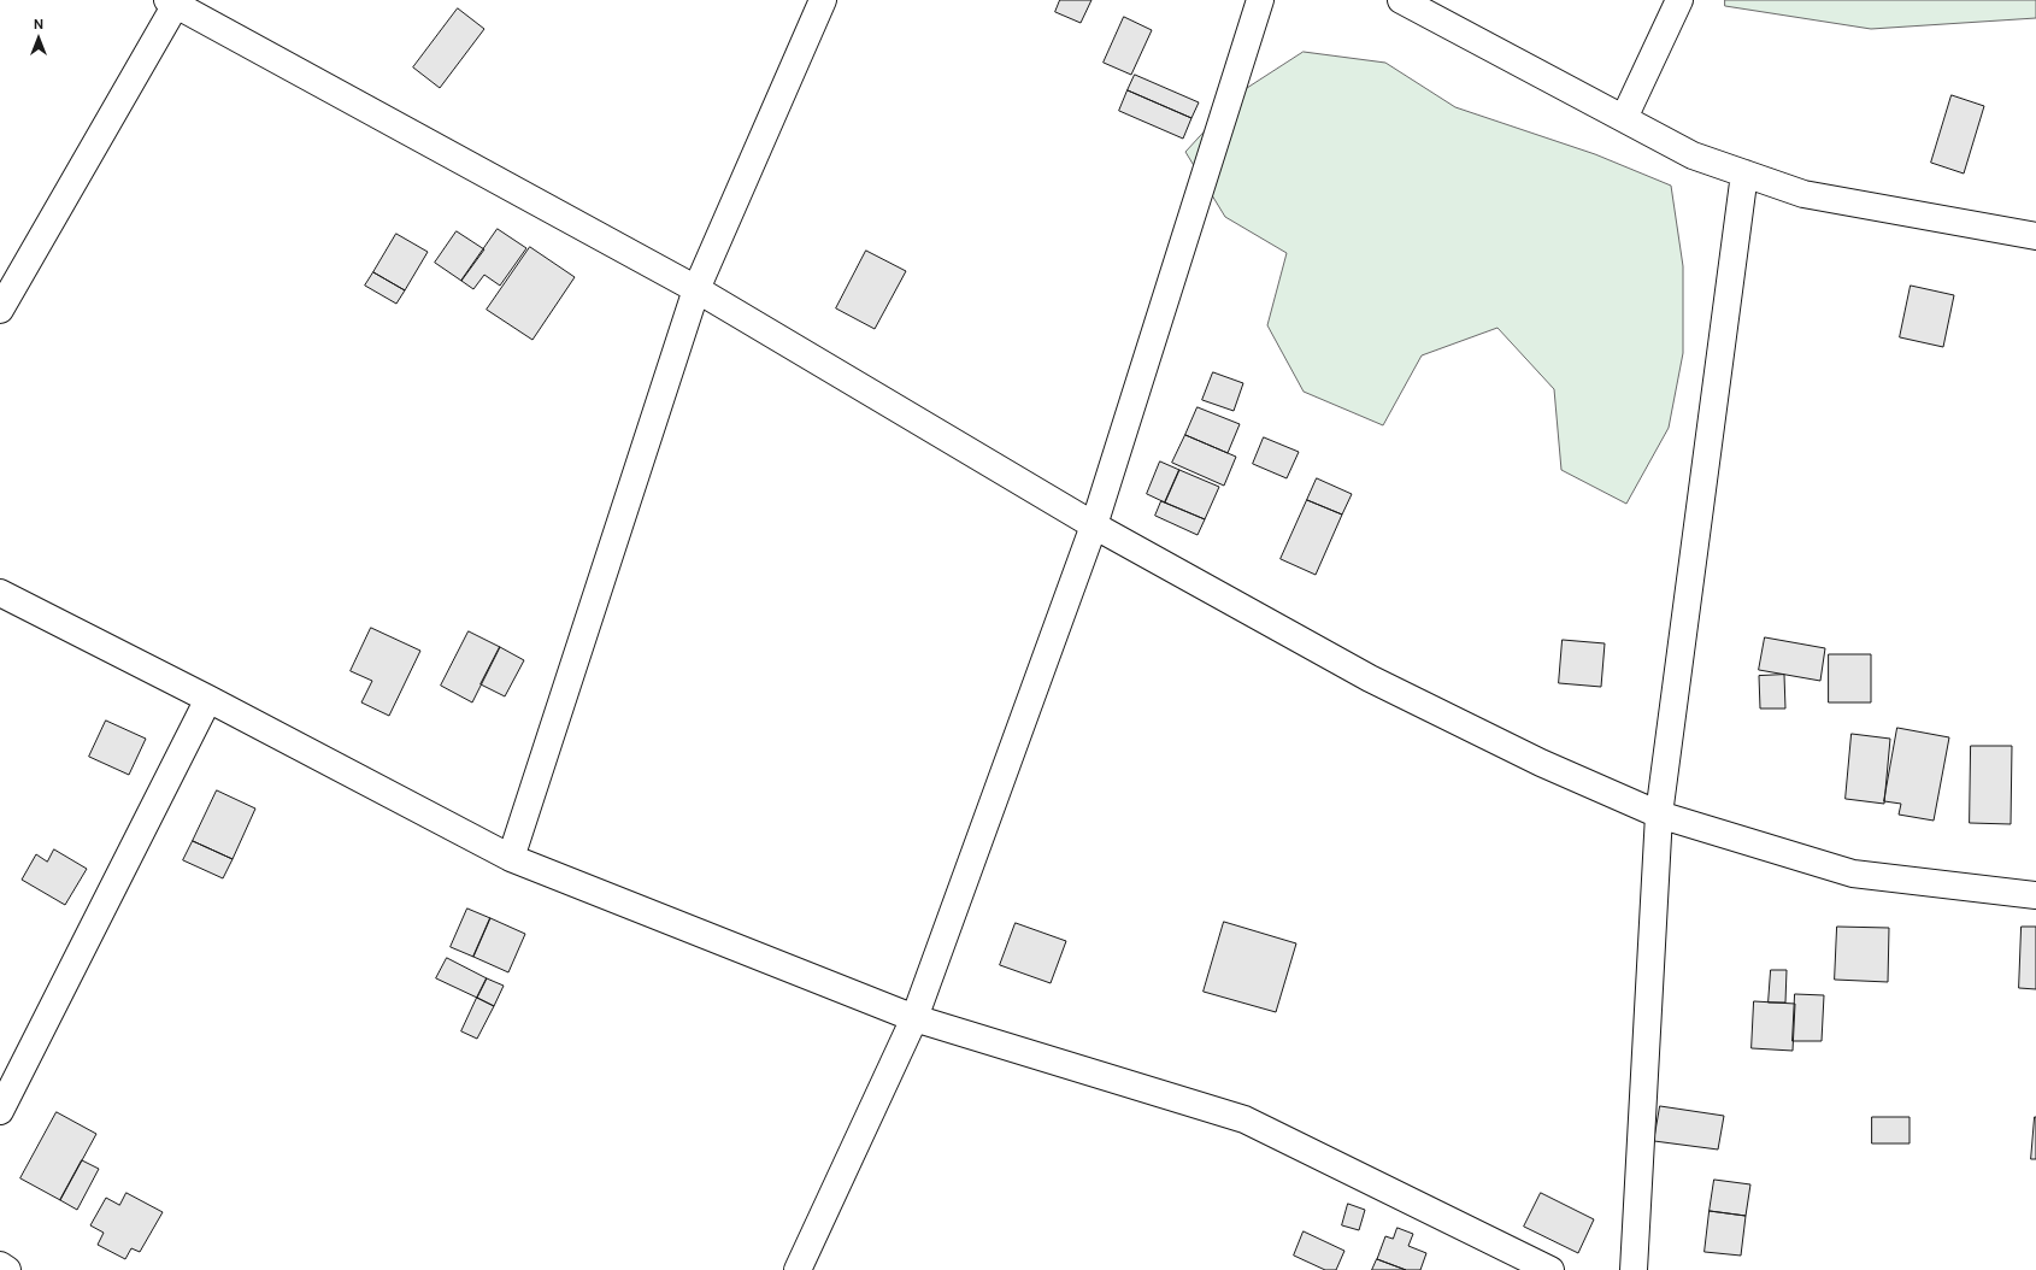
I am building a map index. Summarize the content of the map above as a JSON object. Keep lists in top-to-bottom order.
{
  "north": "top"
}
